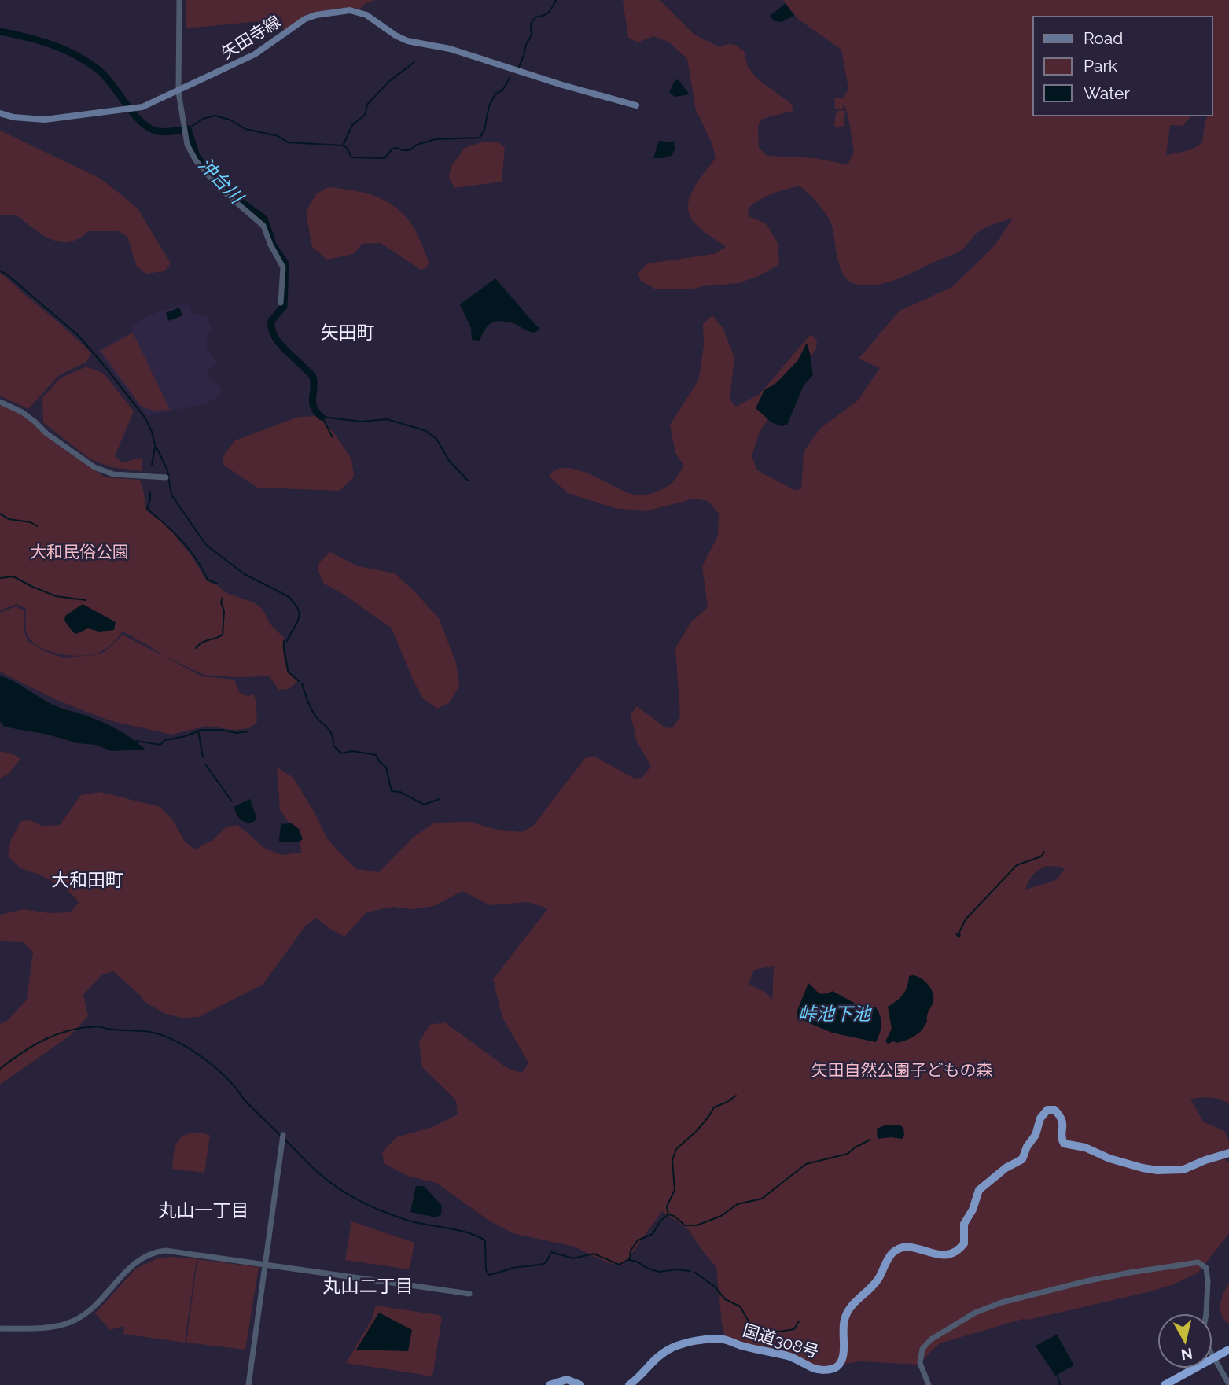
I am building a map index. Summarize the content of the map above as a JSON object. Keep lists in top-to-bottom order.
{
  "streets": {
    "highway": ["国道308号"],
    "main road": ["矢田寺線"]
  },
  "districts": [
    "矢田町",
    "大和田町",
    "丸山一丁目",
    "丸山二丁目"
  ],
  "water": ["沖台川", "峠池下池"],
  "parks": ["大和民俗公園", "矢田自然公園子どもの森"],
  "legend": ["Road", "Park", "Water"],
  "north": "bottom"
}
